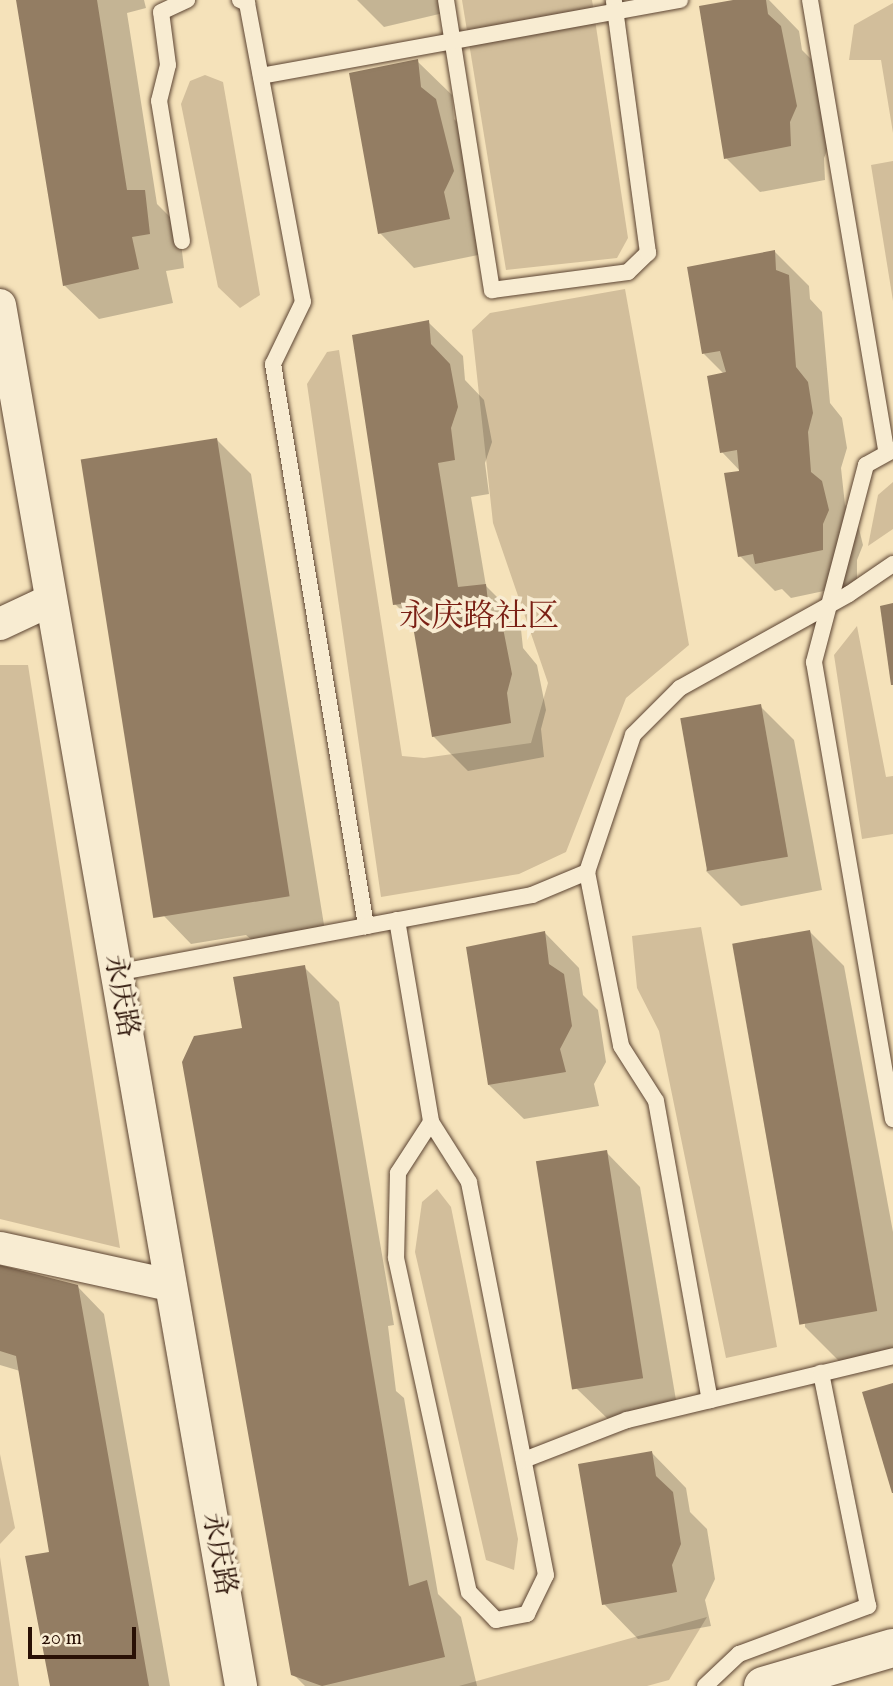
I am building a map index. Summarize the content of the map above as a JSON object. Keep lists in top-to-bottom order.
{
  "streets": {
    "street": ["永庆路"]
  },
  "districts": ["永庆路社区"],
  "scale_bar": "20 m"
}
